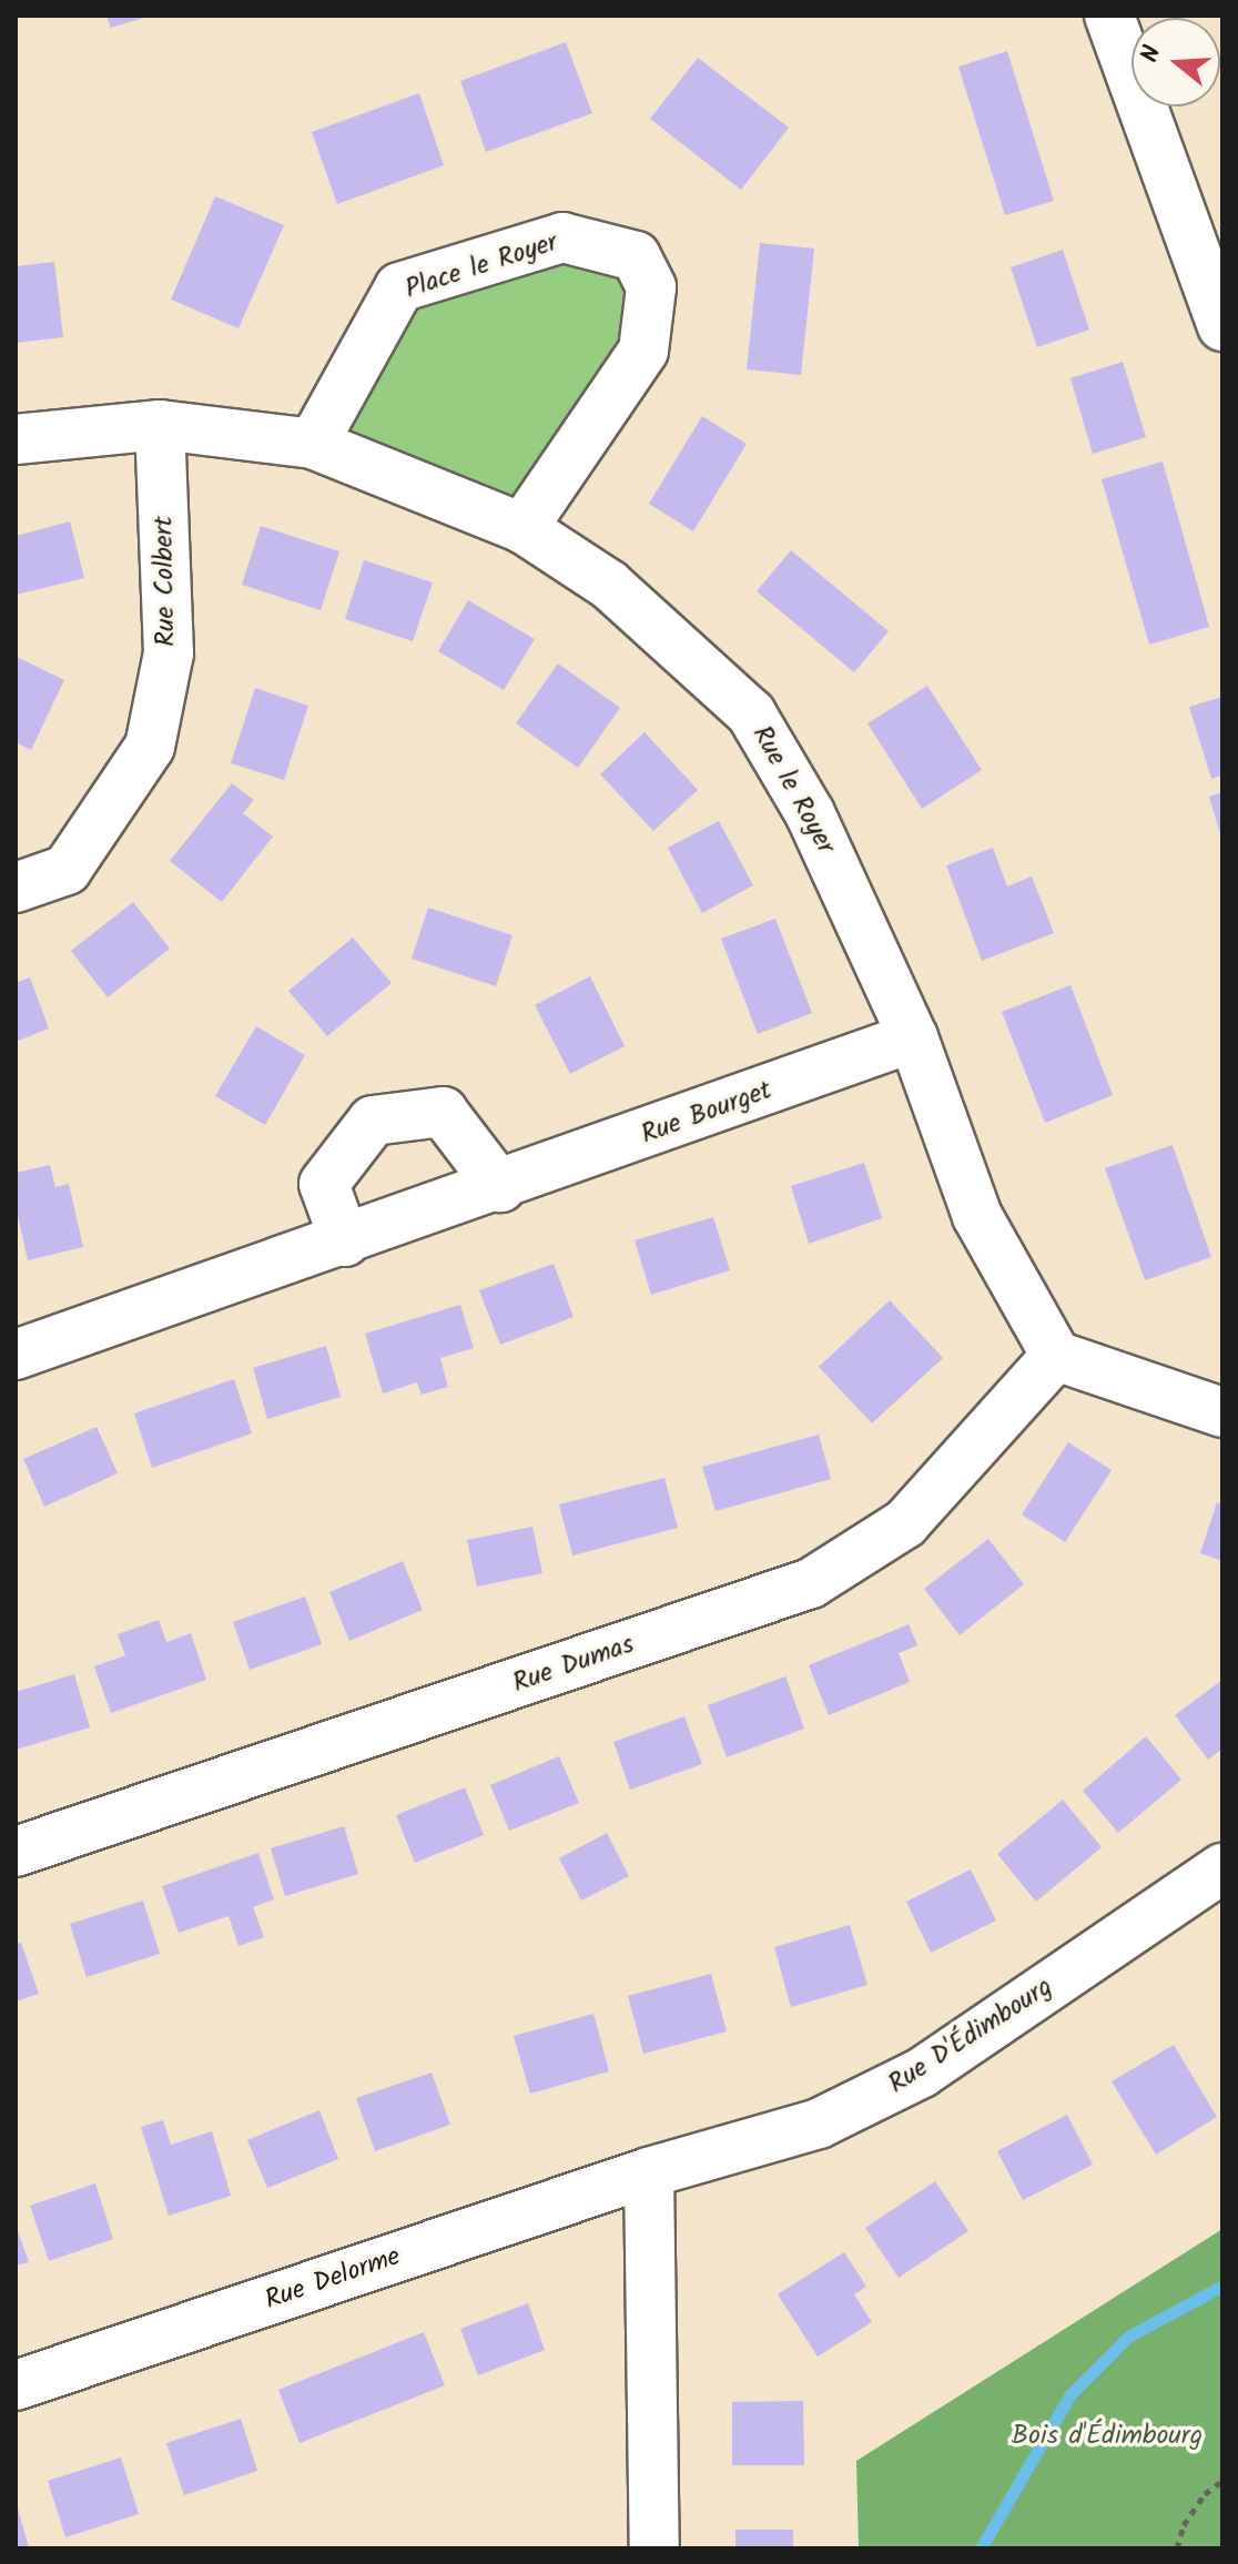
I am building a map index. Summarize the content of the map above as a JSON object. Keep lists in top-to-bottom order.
{
  "streets": {
    "street": [
      "Place le Royer",
      "Rue Colbert",
      "Rue le Royer",
      "Rue Bourget",
      "Rue Dumas",
      "Rue D'Édimbourg",
      "Rue Delorme"
    ]
  },
  "crossings": [
    ["Place le Royer", "Rue le Royer"],
    ["Rue Colbert", "Rue le Royer"],
    ["Rue le Royer", "Rue Bourget"],
    ["Rue le Royer", "Rue Dumas"],
    ["Rue D'Édimbourg", "Rue Delorme"]
  ],
  "parks": ["Bois d'Édimbourg"],
  "north": "left"
}
